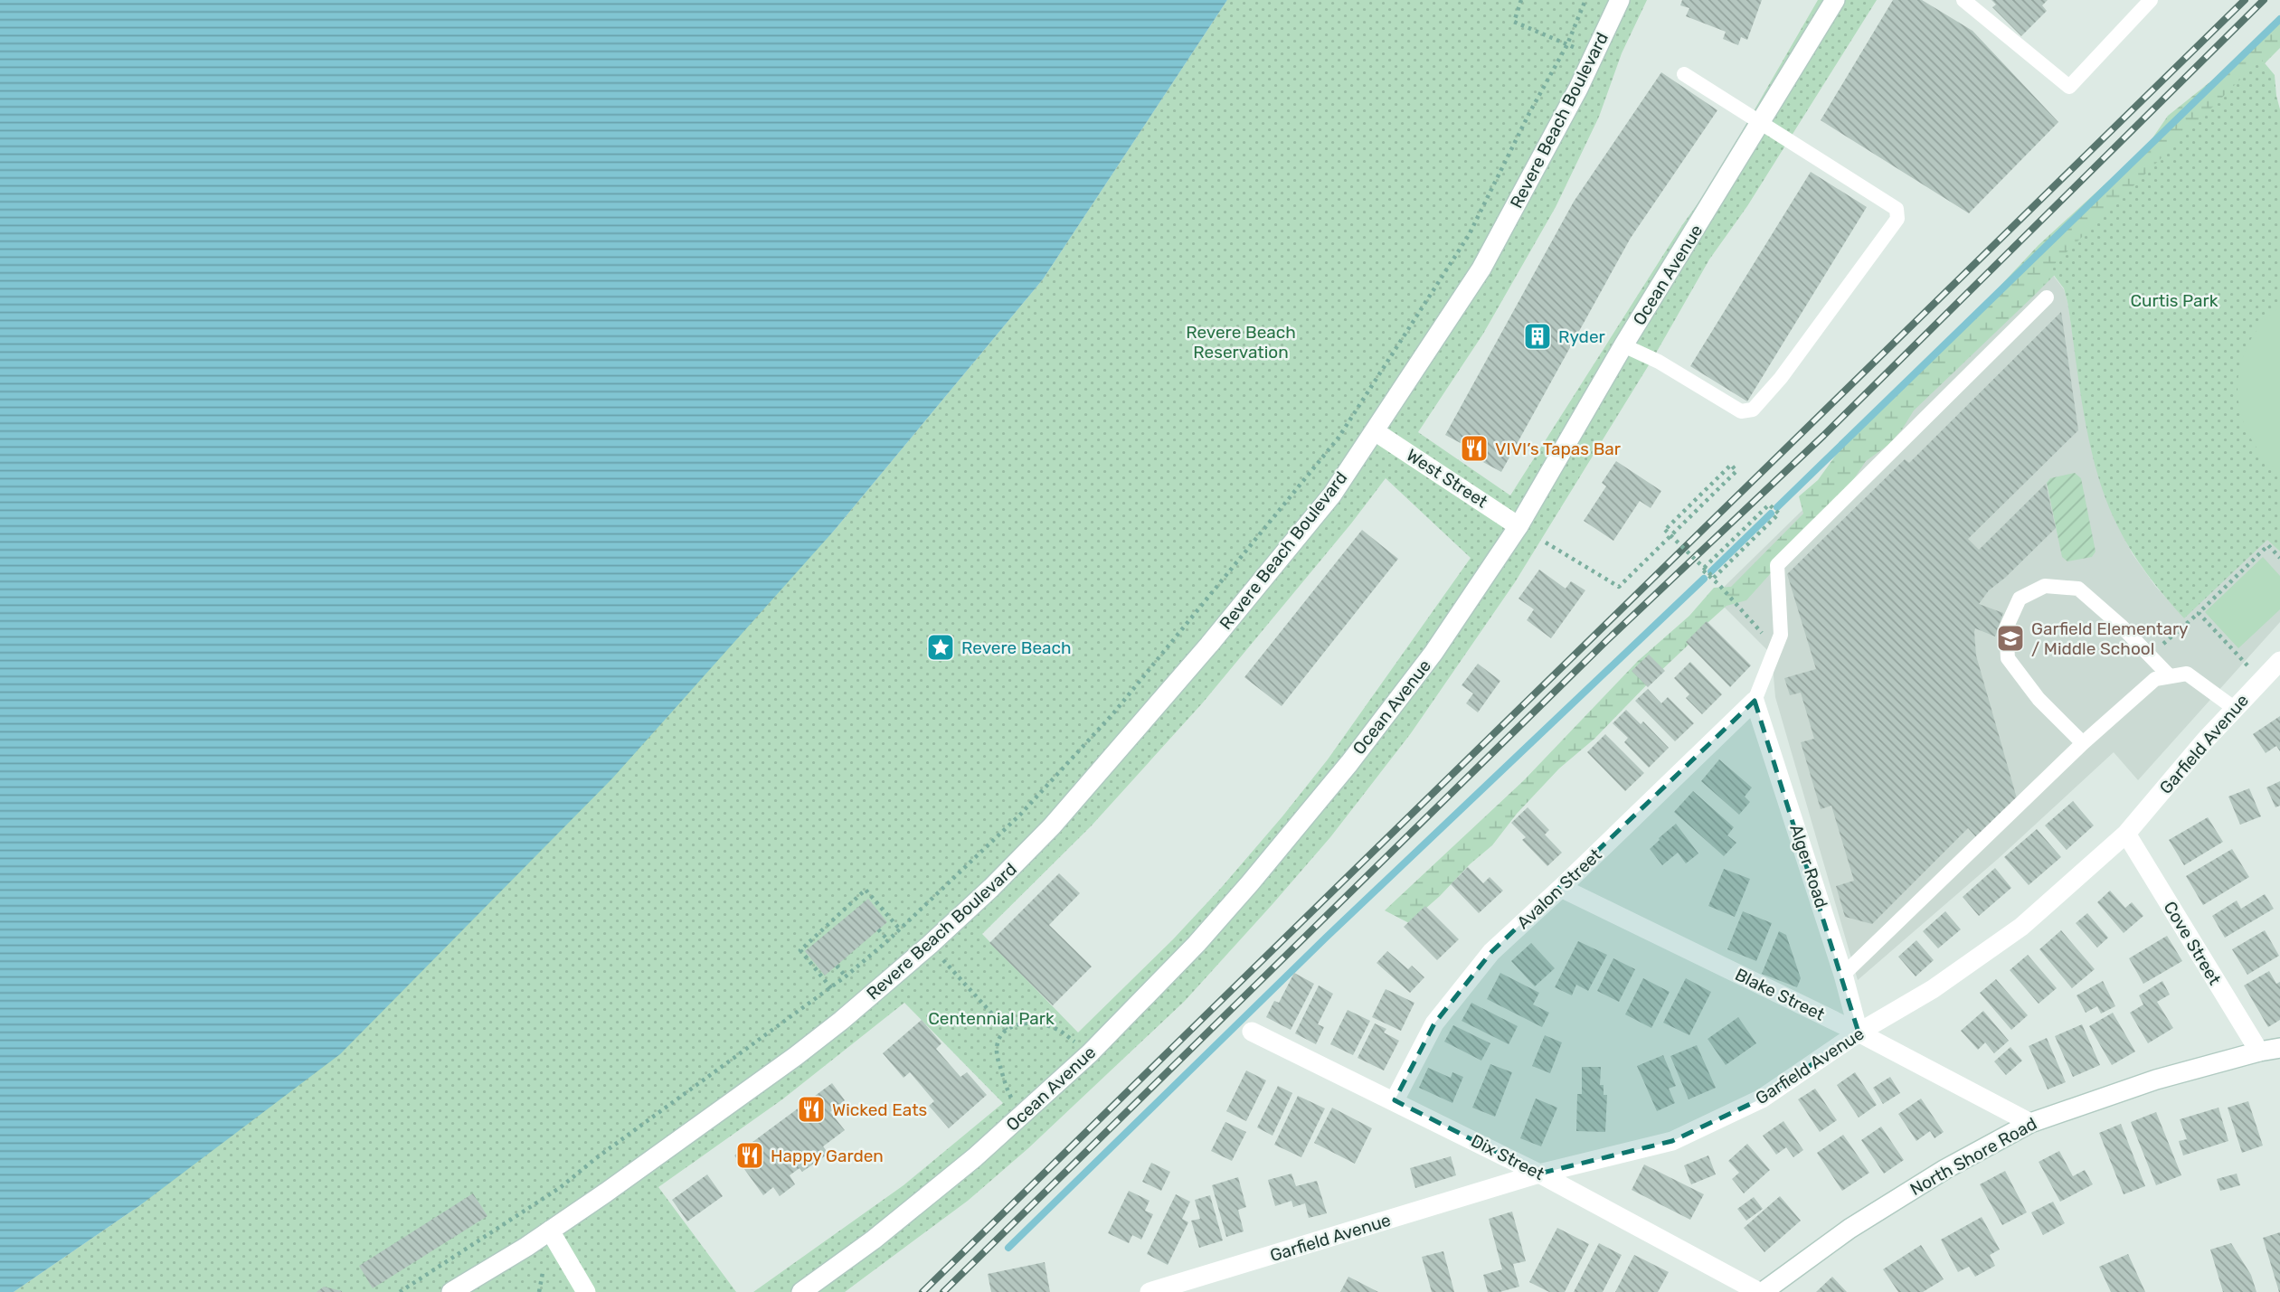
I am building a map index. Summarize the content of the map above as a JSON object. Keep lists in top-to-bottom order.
{
  "streets": {
    "main road": [
      "Revere Beach Boulevard",
      "Ocean Avenue",
      "West Street",
      "Garfield Avenue",
      "Alger Road",
      "Avalon Street",
      "Cove Street",
      "Blake Street",
      "North Shore Road",
      "Dix Street"
    ]
  },
  "crossings": [
    ["Revere Beach Boulevard", "West Street"],
    ["Ocean Avenue", "West Street"],
    ["Garfield Avenue", "Alger Road"],
    ["Garfield Avenue", "Cove Street"],
    ["Garfield Avenue", "Blake Street"],
    ["Garfield Avenue", "Dix Street"],
    ["Alger Road", "Avalon Street"],
    ["Alger Road", "Blake Street"],
    ["Avalon Street", "Blake Street"],
    ["Avalon Street", "Dix Street"],
    ["Cove Street", "North Shore Road"],
    ["Blake Street", "North Shore Road"],
    ["North Shore Road", "Dix Street"]
  ],
  "parks": ["Curtis Park", "Revere Beach Reservation", "Centennial Park"],
  "places": {
    "building": ["Ryder"],
    "restaurant": ["VIVI’s Tapas Bar", "Wicked Eats", "Happy Garden"],
    "school or university": ["Garfield Elementary / Middle School"],
    "place": ["Revere Beach"]
  }
}
